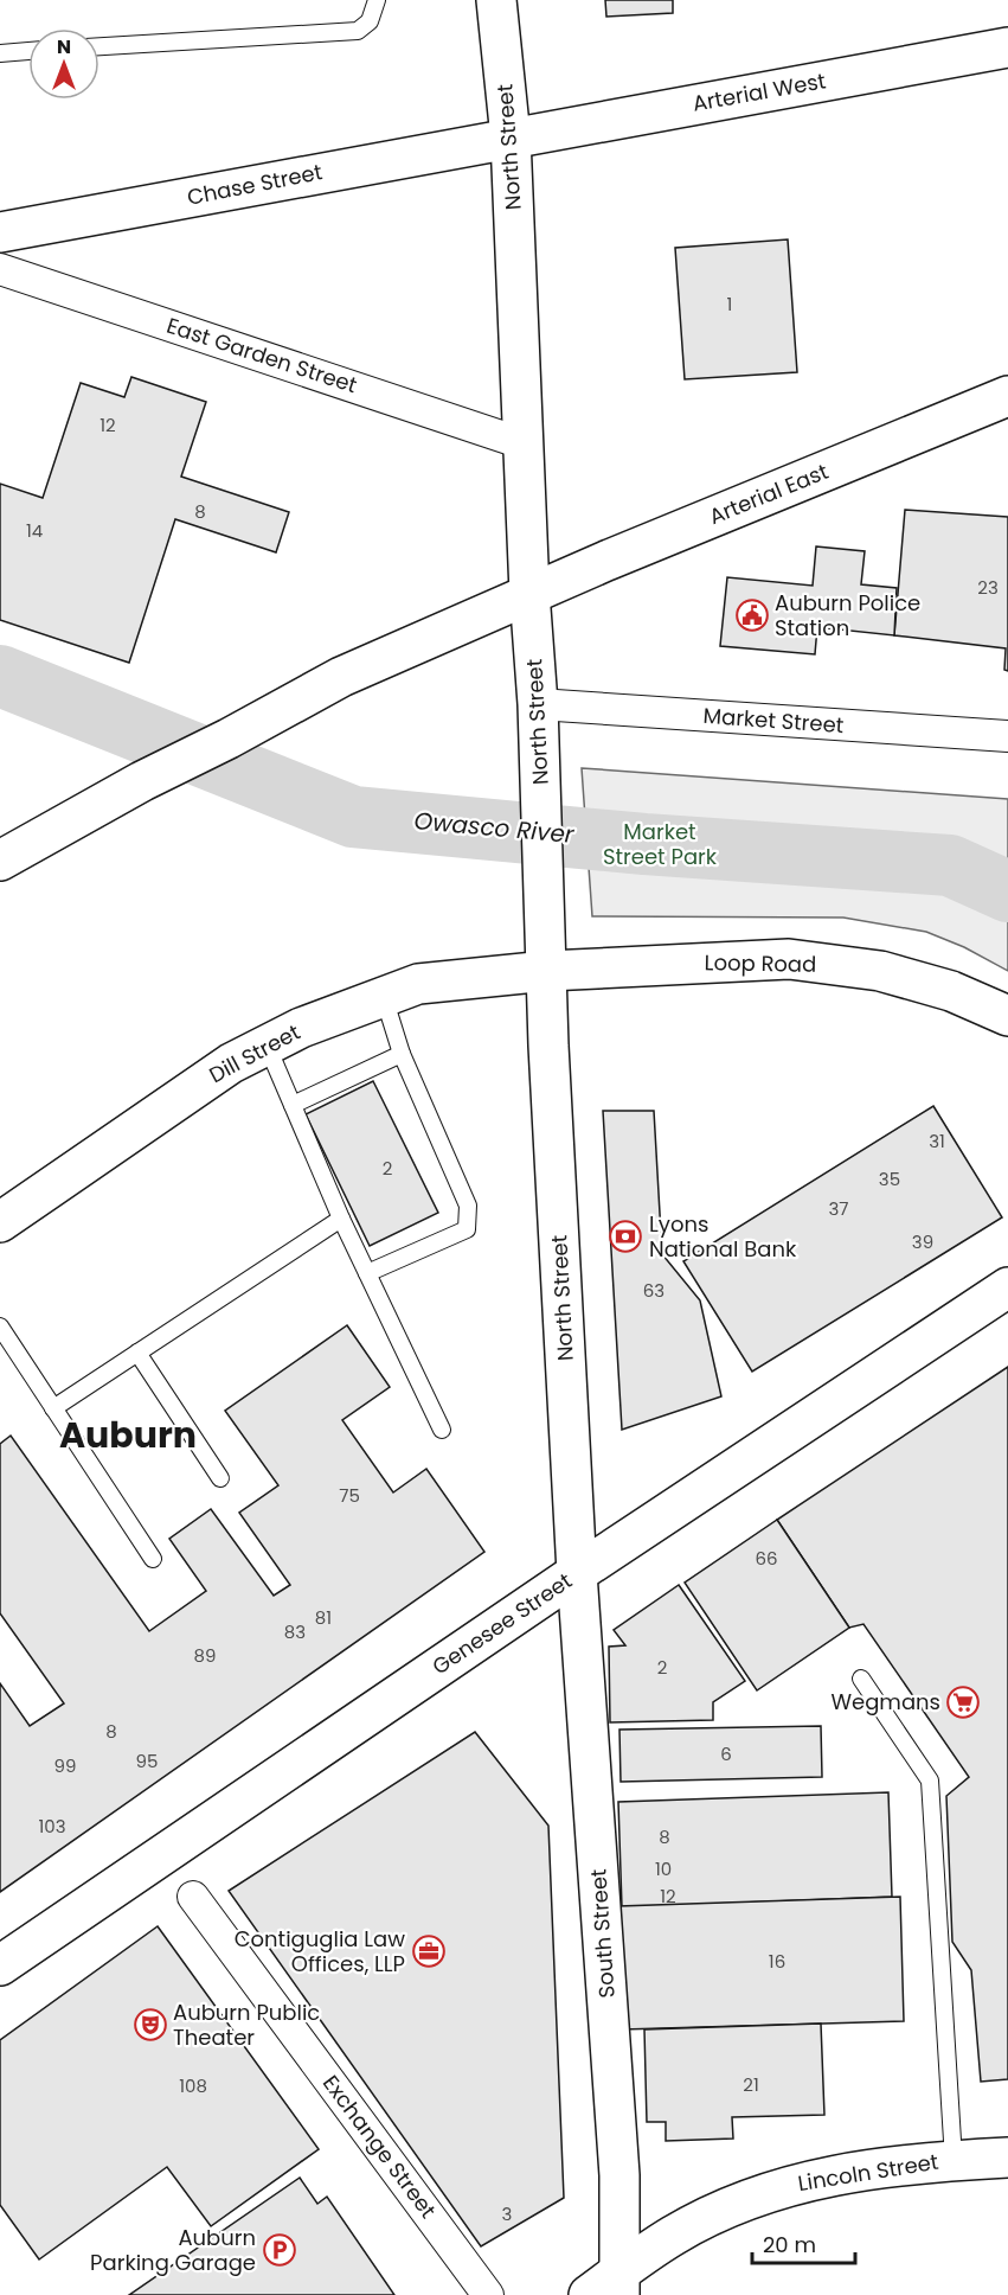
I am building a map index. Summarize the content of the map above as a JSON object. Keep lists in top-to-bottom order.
{
  "streets": {
    "main road": [
      "Arterial West",
      "North Street",
      "Chase Street",
      "Arterial East",
      "Loop Road",
      "Dill Street",
      "Genesee Street",
      "South Street",
      "Lincoln Street"
    ],
    "street": ["East Garden Street", "Market Street", "Exchange Street"]
  },
  "crossings": [
    ["Arterial West", "North Street"],
    ["Arterial West", "Chase Street"],
    ["North Street", "Chase Street"],
    ["North Street", "East Garden Street"],
    ["North Street", "Arterial East"],
    ["North Street", "Market Street"],
    ["North Street", "Loop Road"],
    ["North Street", "Dill Street"],
    ["North Street", "Genesee Street"],
    ["North Street", "South Street"],
    ["Loop Road", "Dill Street"],
    ["Genesee Street", "South Street"],
    ["South Street", "Lincoln Street"]
  ],
  "districts": ["Auburn"],
  "water": ["Owasco River"],
  "parks": ["Market Street Park"],
  "places": {
    "public building": ["Auburn Police Station"],
    "bank": ["Lyons National Bank"],
    "supermarket": ["Wegmans"],
    "office": ["Contiguglia Law Offices, LLP"],
    "theatre": ["Auburn Public Theater"],
    "parking": ["Auburn Parking Garage"]
  },
  "house_numbers": [
    "1",
    "12",
    "8",
    "14",
    "23",
    "31",
    "2",
    "35",
    "37",
    "39",
    "63",
    "75",
    "66",
    "81",
    "83",
    "89",
    "2",
    "8",
    "6",
    "95",
    "99",
    "103",
    "8",
    "10",
    "12",
    "16",
    "21",
    "108",
    "3"
  ],
  "scale_bar": "20 m",
  "north": "top"
}
